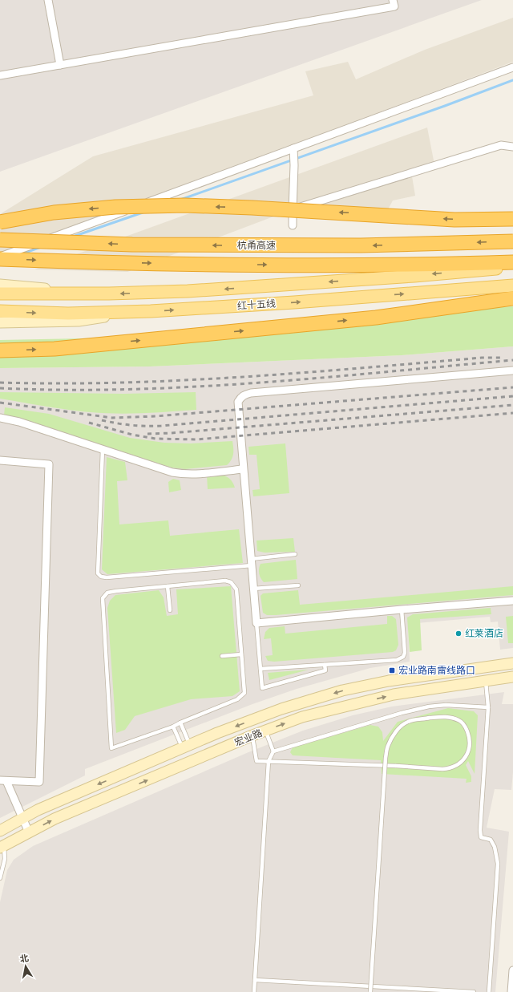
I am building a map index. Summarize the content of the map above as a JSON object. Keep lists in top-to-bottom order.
{
  "streets": {
    "highway": ["杭甬高速"],
    "main road": ["红十五线"],
    "street": ["宏业路"]
  },
  "places": {
    "other": ["红莱酒店"],
    "transit": ["宏业路南雷线路口"]
  },
  "north": "top"
}
